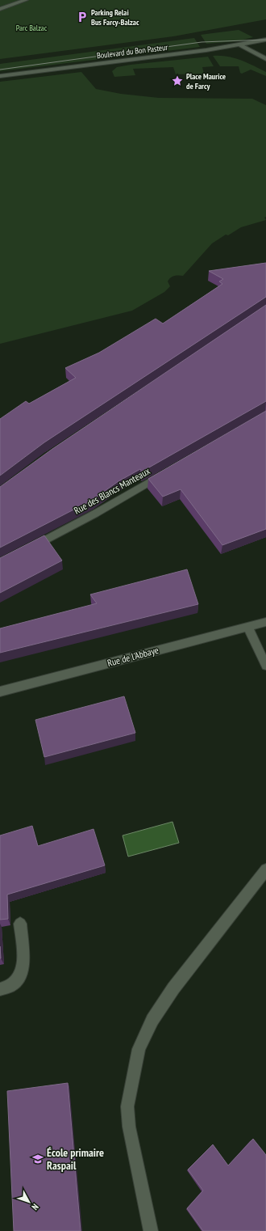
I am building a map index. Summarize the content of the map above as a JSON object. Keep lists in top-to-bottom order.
{
  "streets": {
    "street": ["Boulevard du Bon Pasteur", "Rue des Blancs Manteaux", "Rue de l'Abbaye"]
  },
  "parks": ["Parc Balzac"],
  "places": {
    "parking": ["Parking Relai Bus Farcy-Balzac"],
    "place": ["Place Maurice de Farcy"],
    "school or university": ["École primaire Raspail"]
  },
  "north": "bottom right"
}
